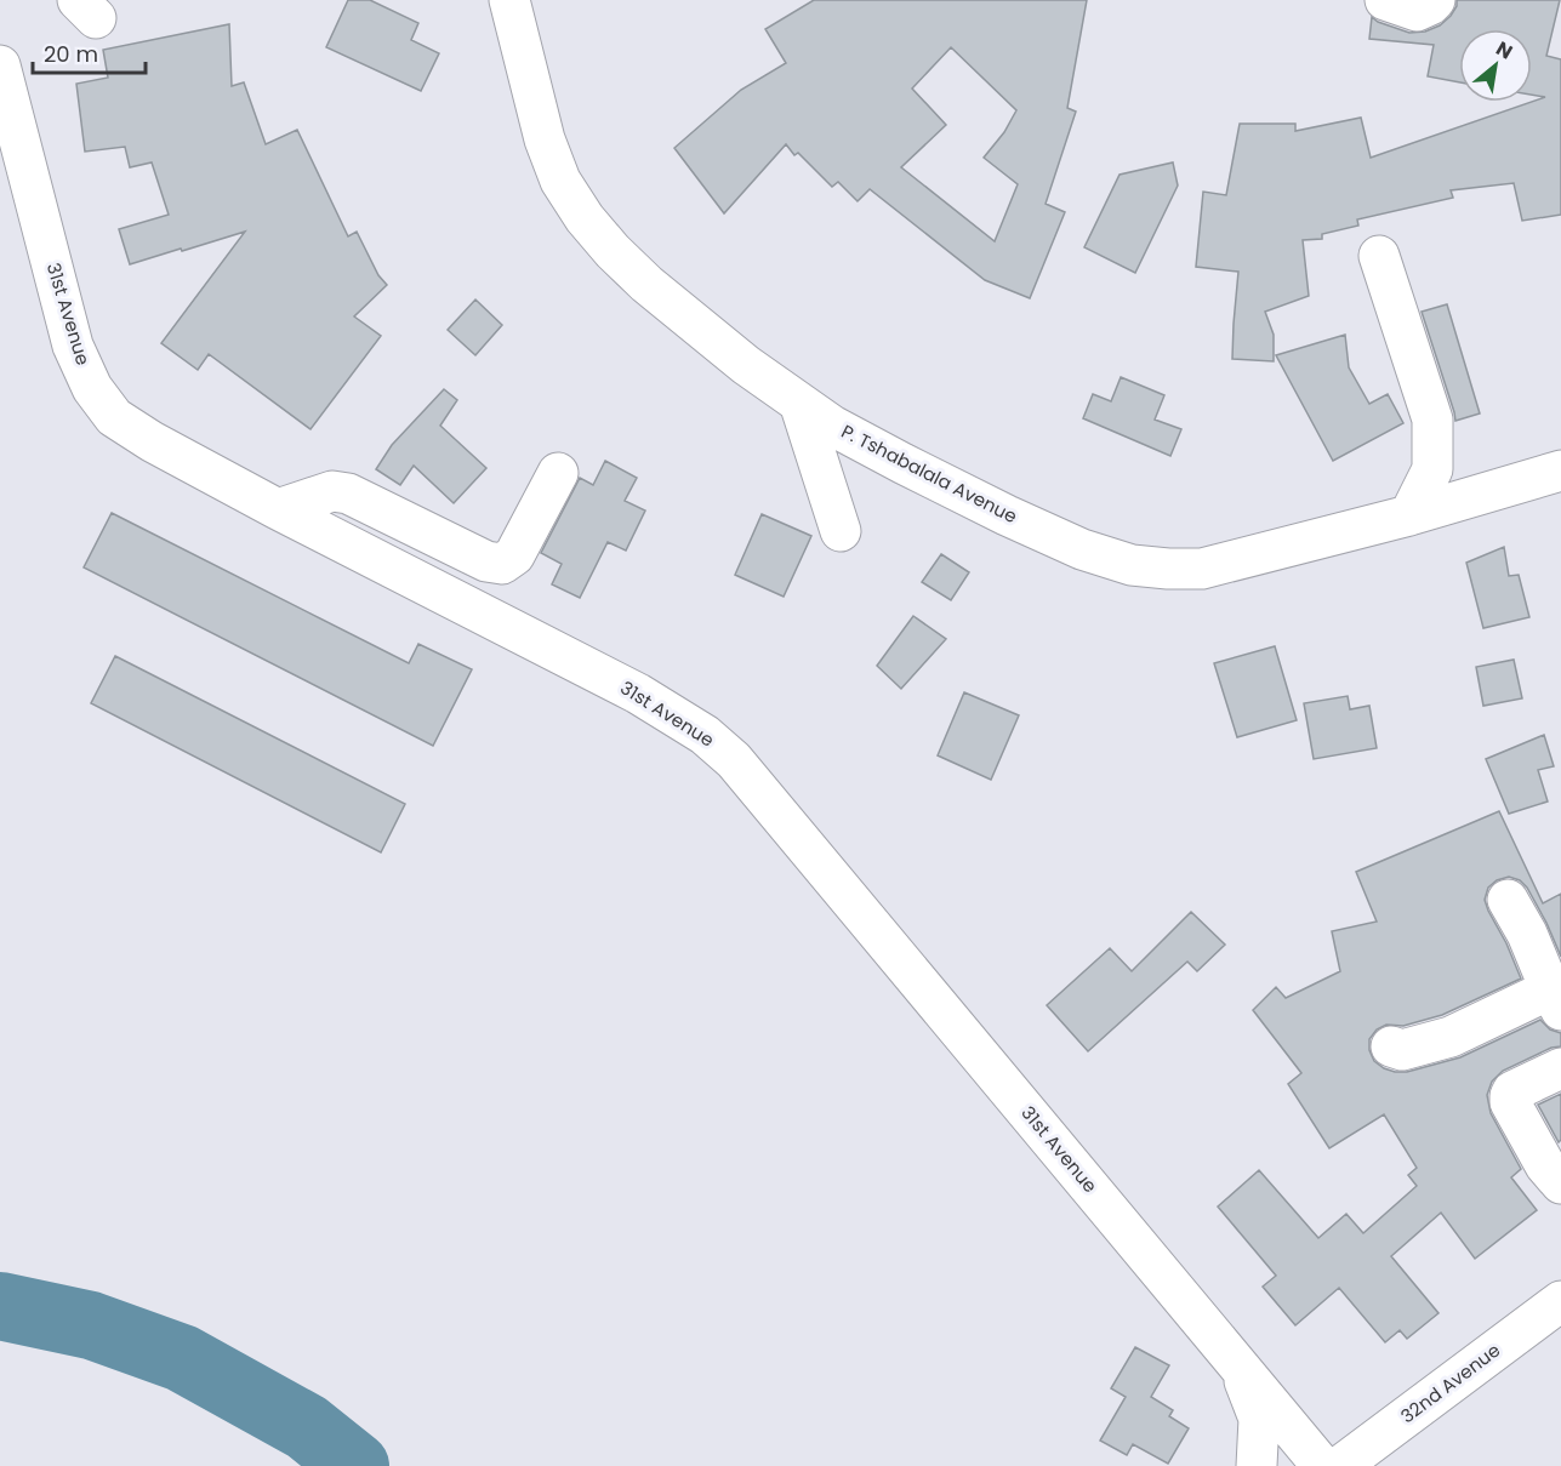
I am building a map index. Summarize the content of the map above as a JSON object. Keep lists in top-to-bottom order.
{
  "streets": {
    "street": ["31st Avenue", "P. Tshabalala Avenue", "32nd Avenue"]
  },
  "scale_bar": "20 m",
  "north": "top right"
}
